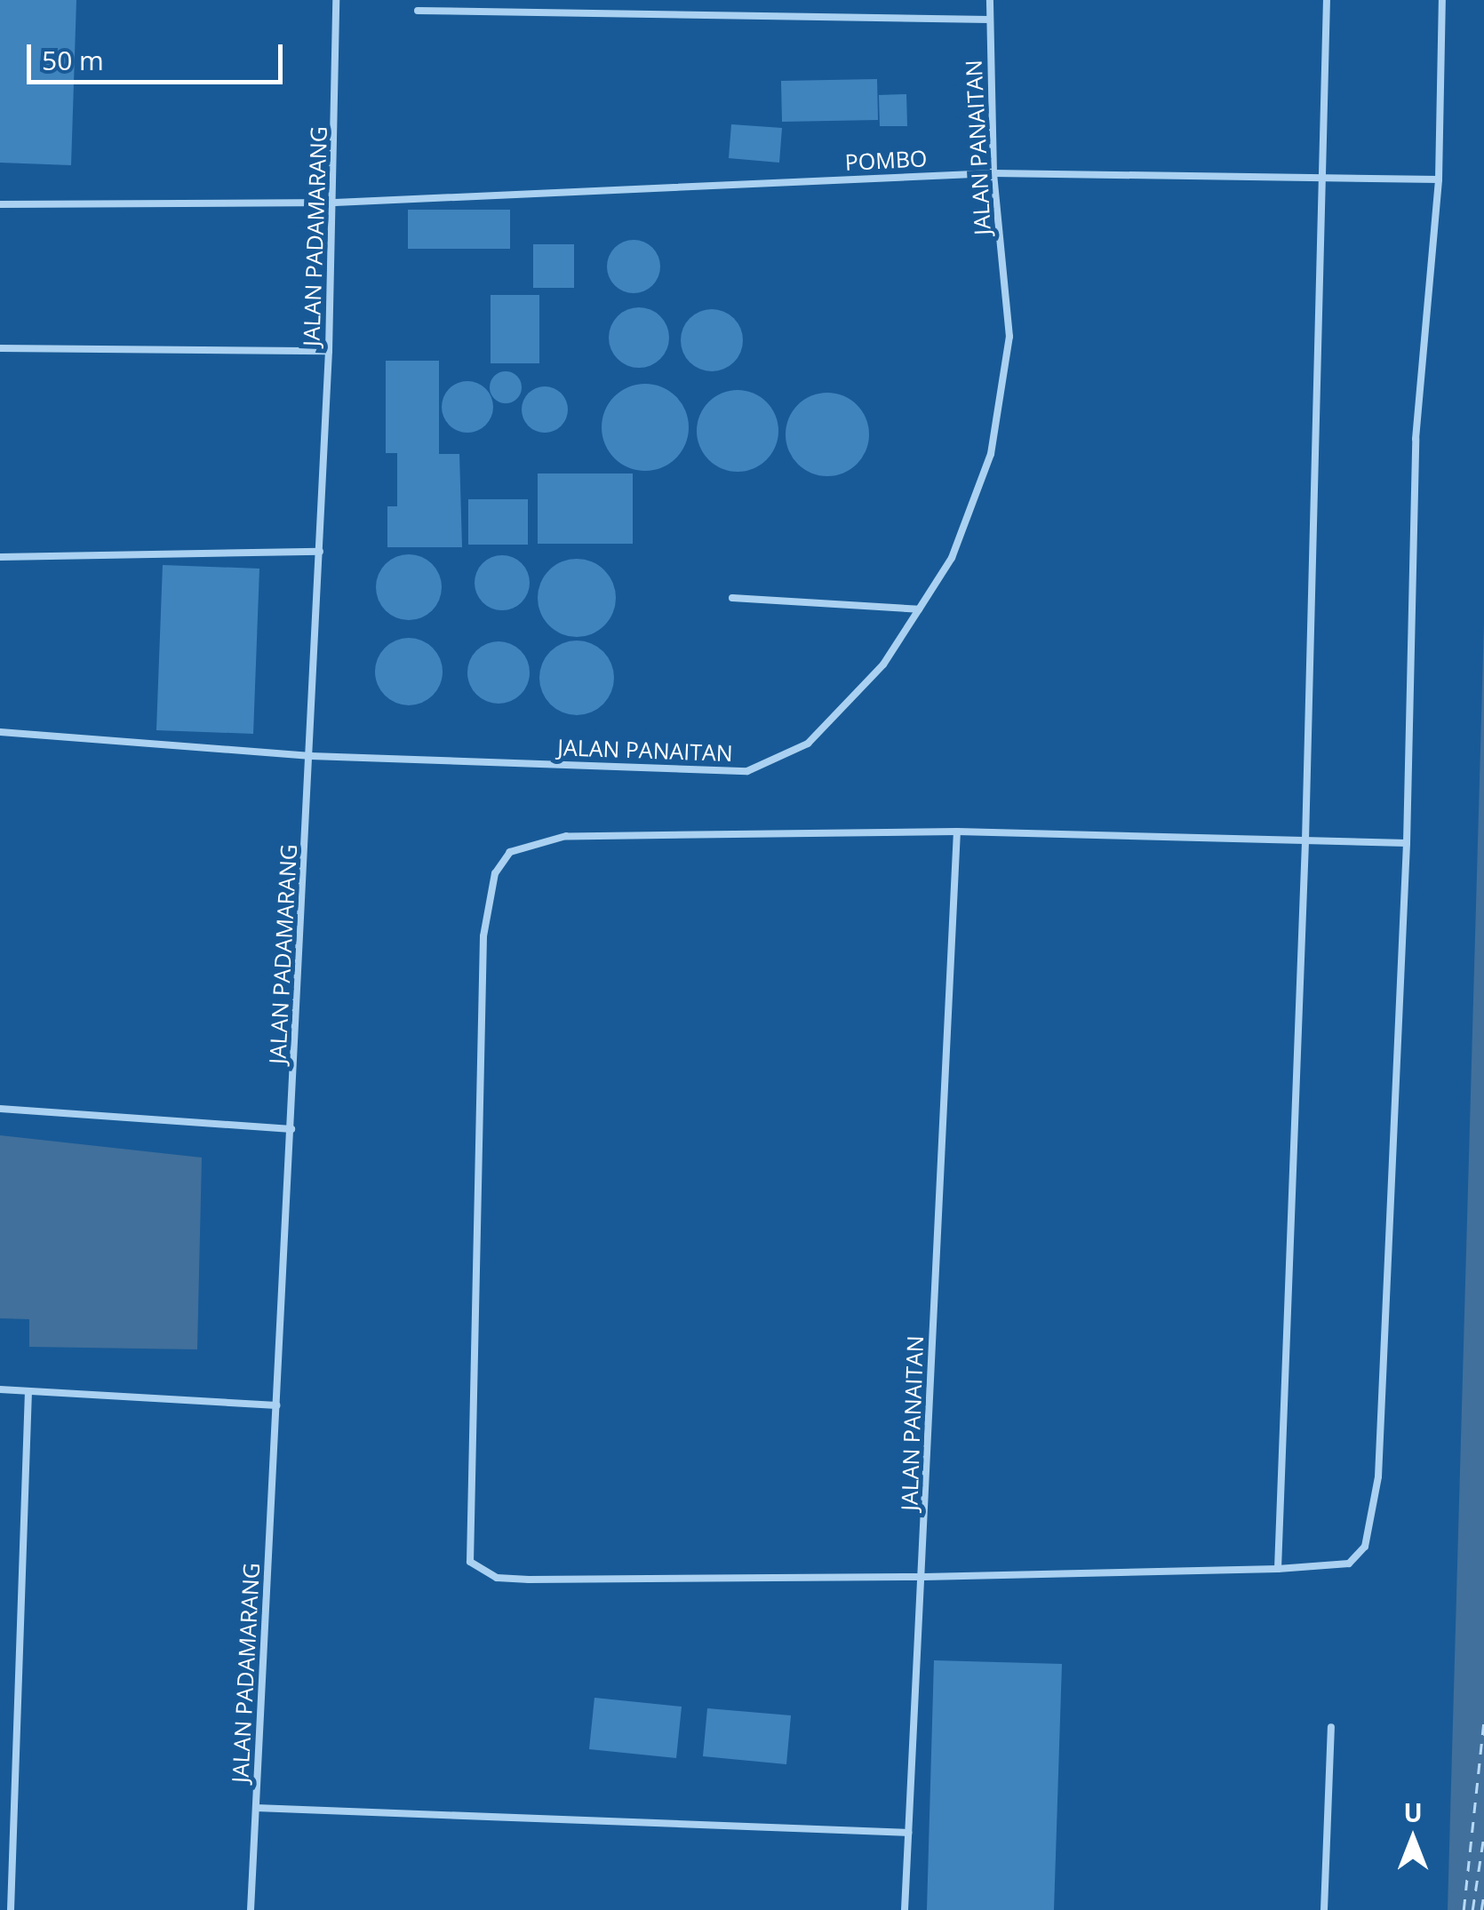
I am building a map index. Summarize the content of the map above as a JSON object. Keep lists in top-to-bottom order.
{
  "streets": {
    "lane": ["JALAN PANAITAN", "POMBO", "JALAN PADAMARANG"]
  },
  "crossings": [
    ["JALAN PANAITAN", "POMBO"],
    ["JALAN PANAITAN", "JALAN PADAMARANG"],
    ["POMBO", "JALAN PADAMARANG"]
  ],
  "scale_bar": "50 m",
  "north": "top"
}
